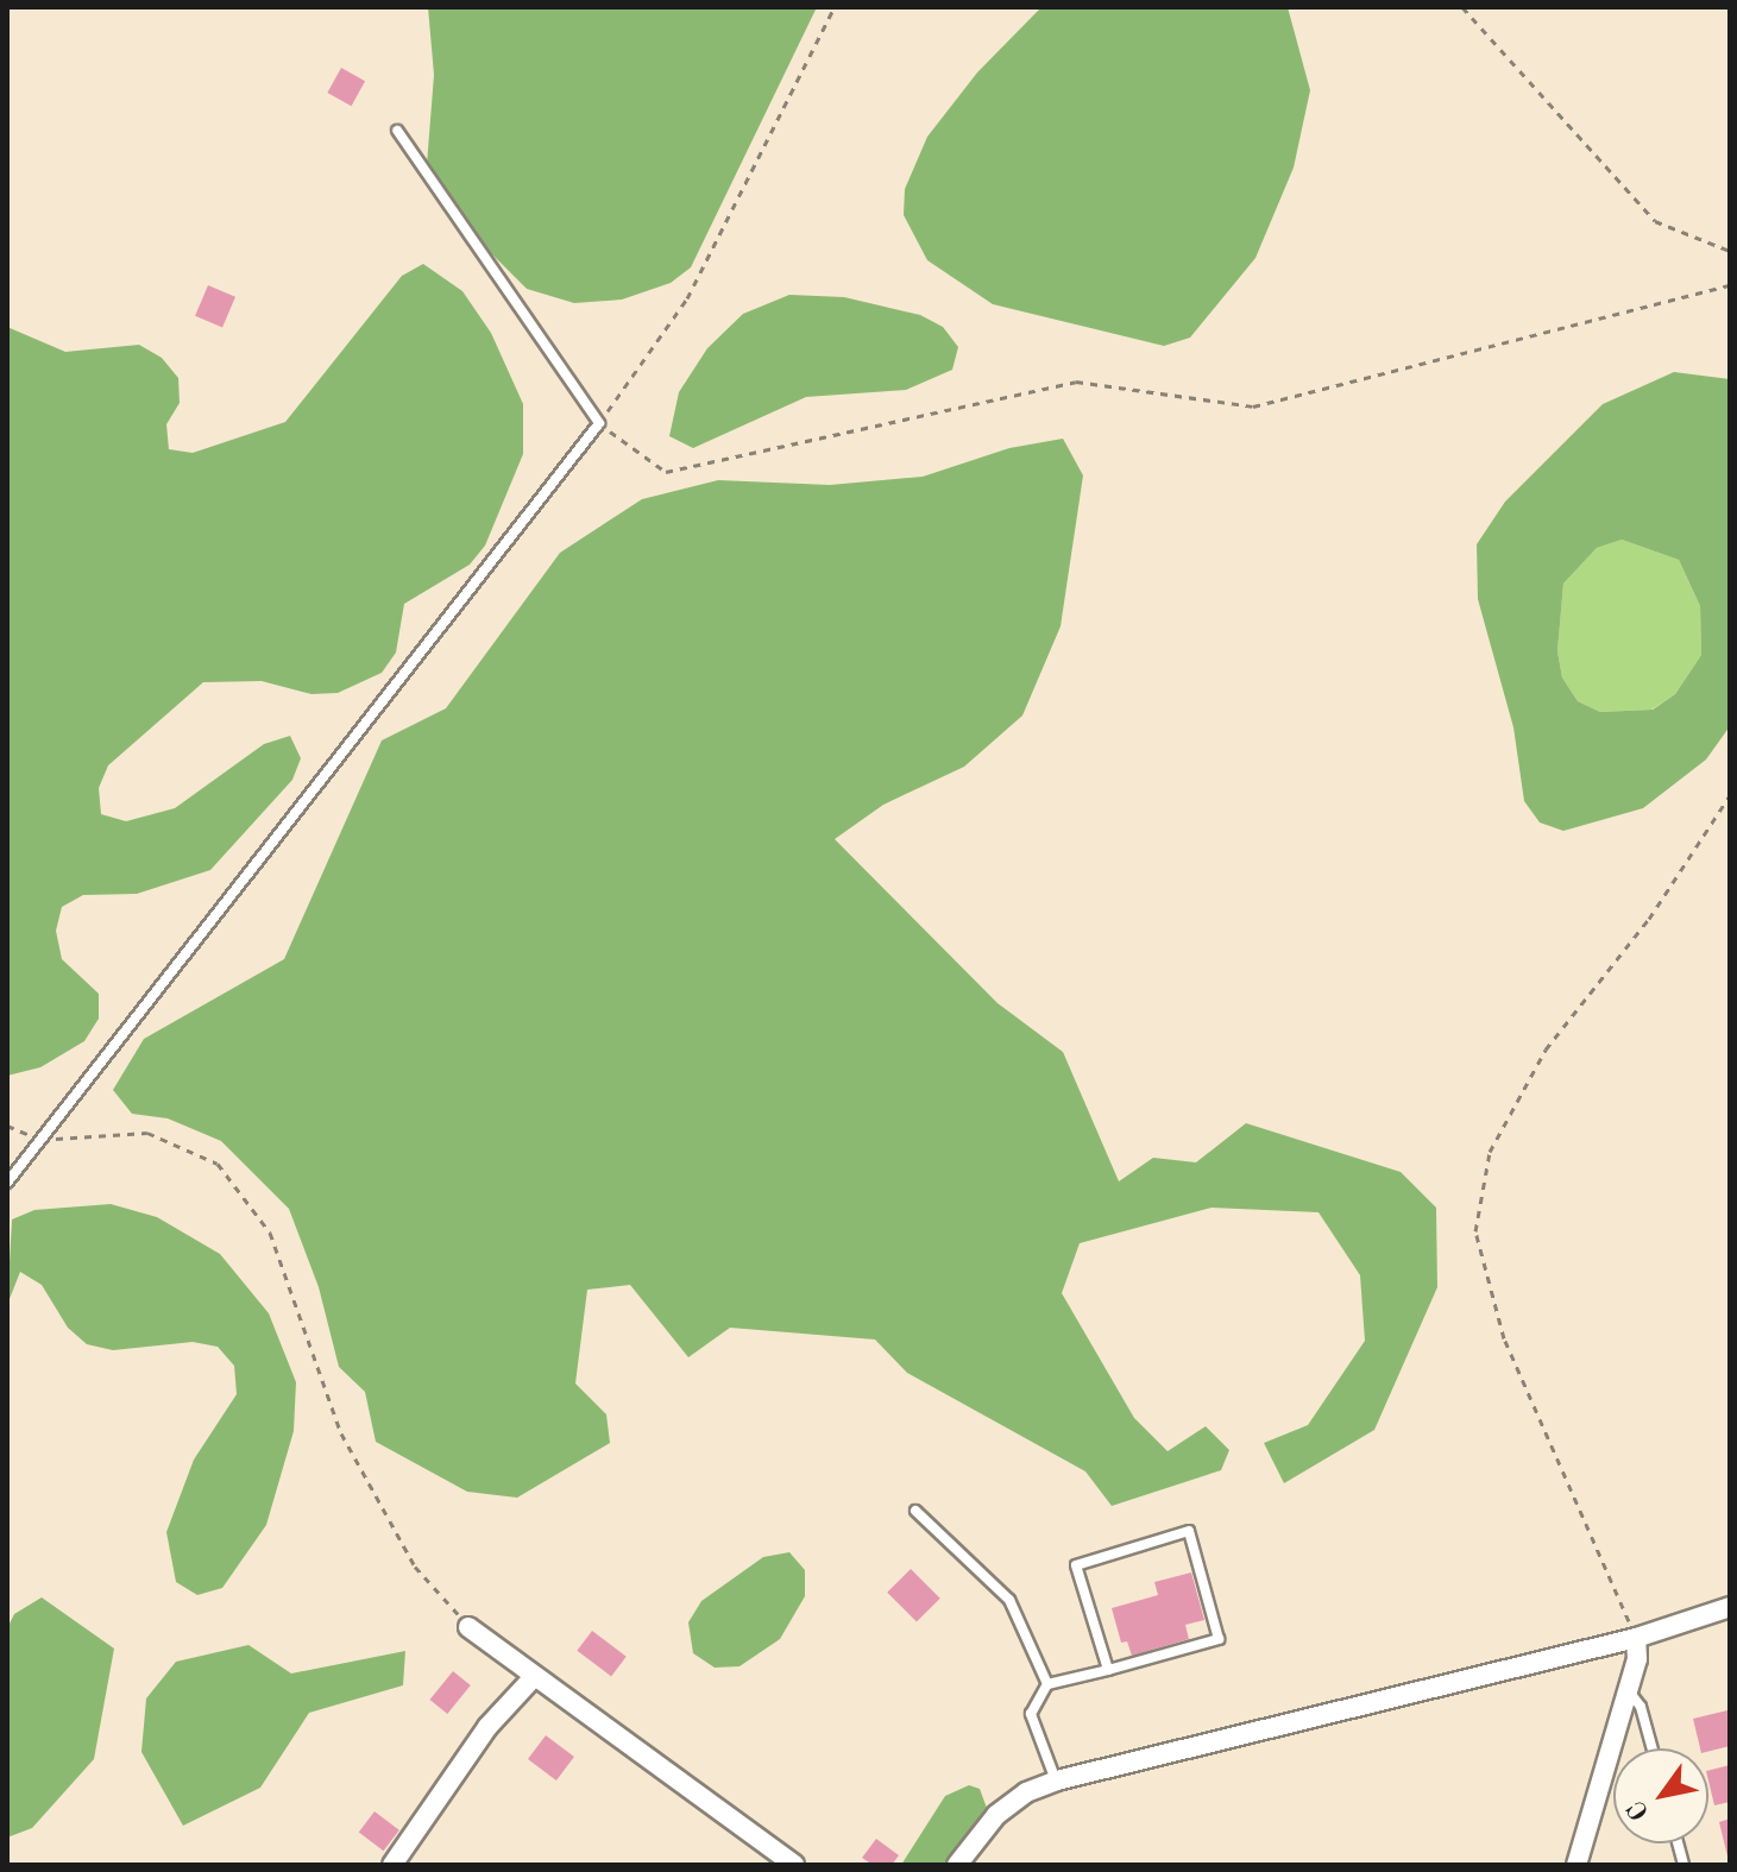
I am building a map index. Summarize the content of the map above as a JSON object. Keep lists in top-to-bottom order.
{
  "north": "bottom left"
}
